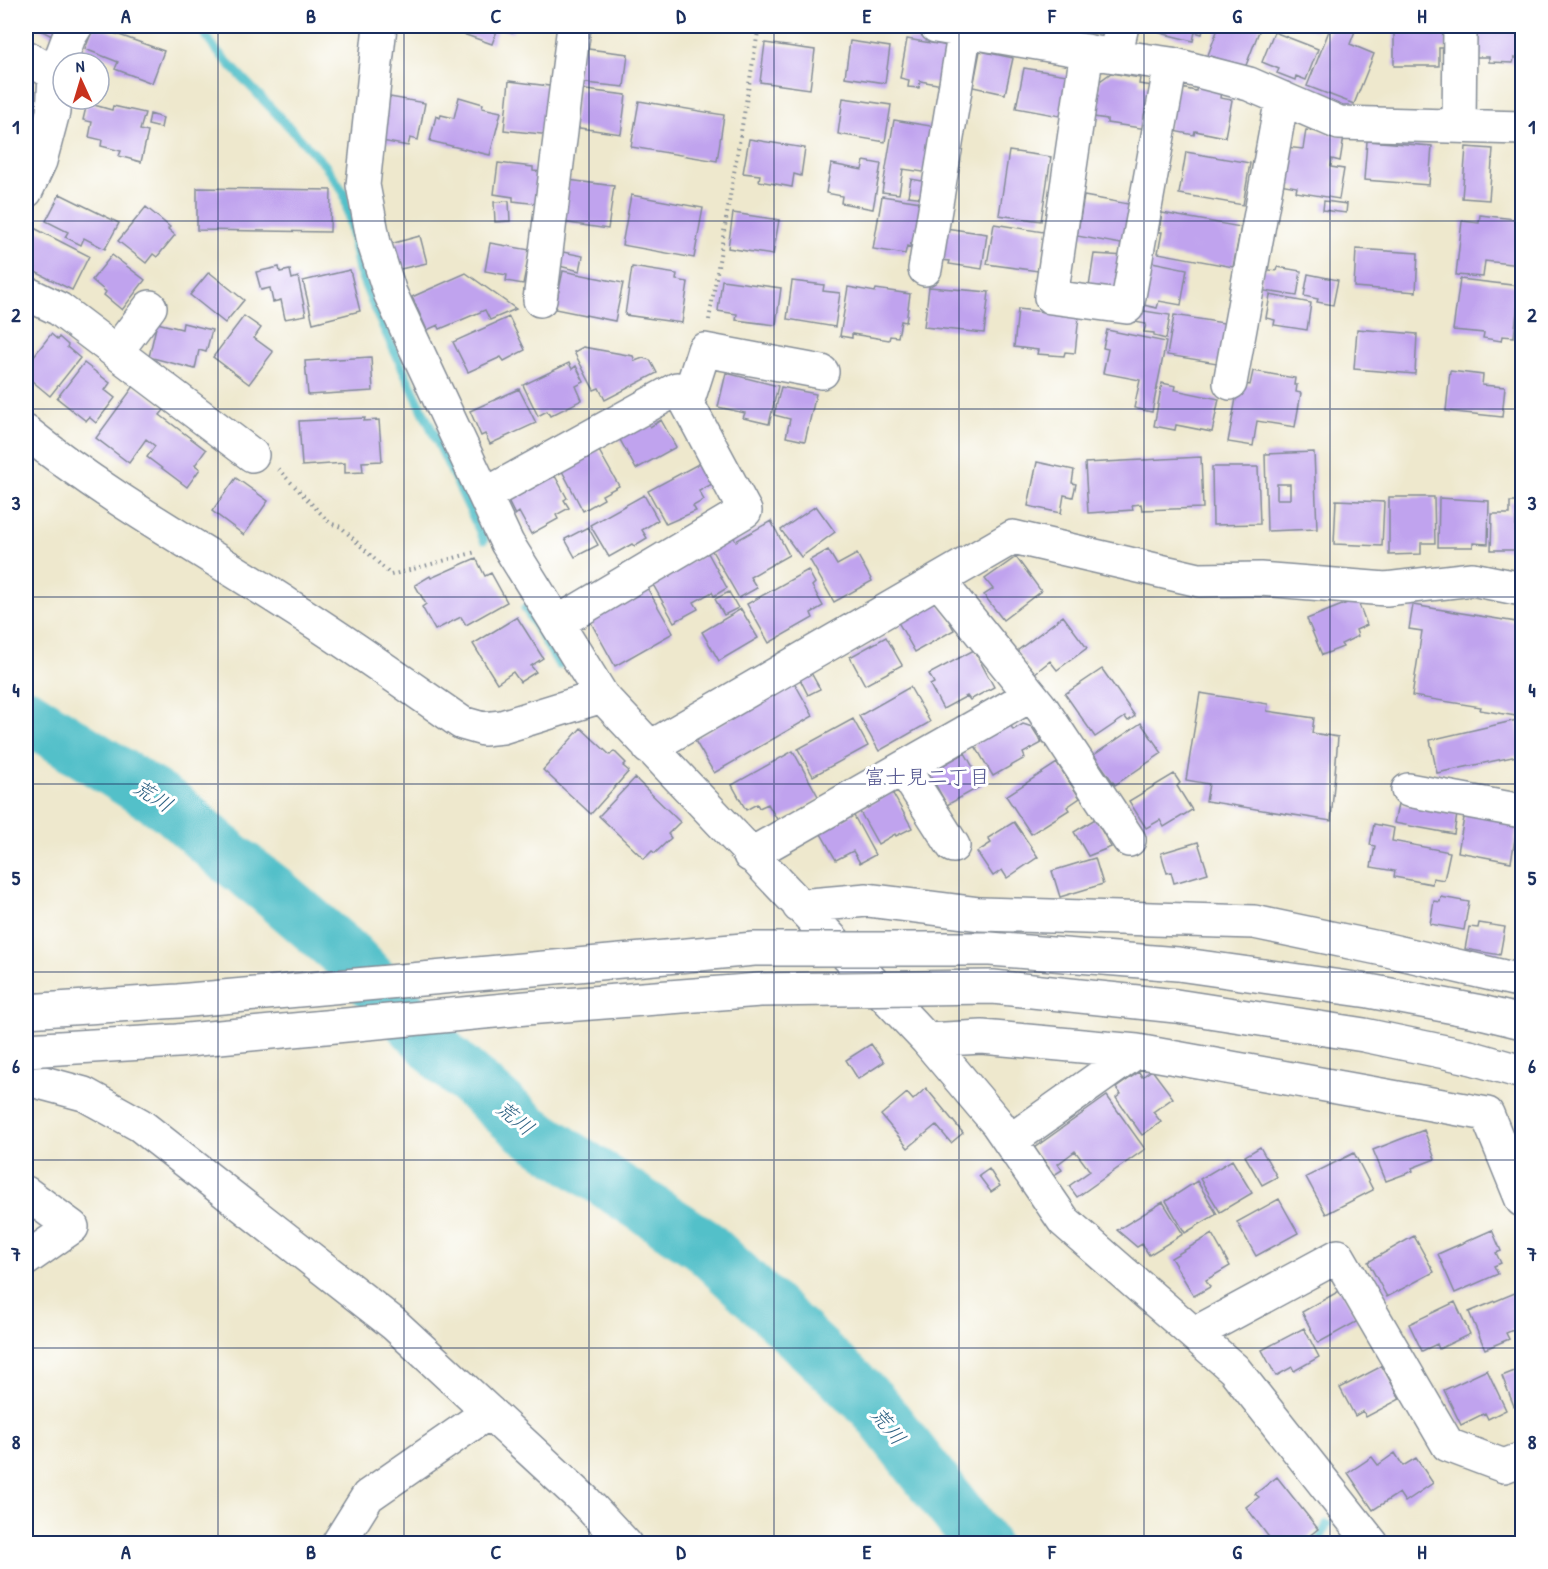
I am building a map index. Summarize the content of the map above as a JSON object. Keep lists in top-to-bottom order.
{
  "districts": ["富士見二丁目"],
  "water": ["荒川"],
  "north": "top",
  "grid": {
    "columns": [
      "A",
      "B",
      "C",
      "D",
      "E",
      "F",
      "G",
      "H"
    ],
    "rows": [
      "1",
      "2",
      "3",
      "4",
      "5",
      "6",
      "7",
      "8"
    ]
  }
}
